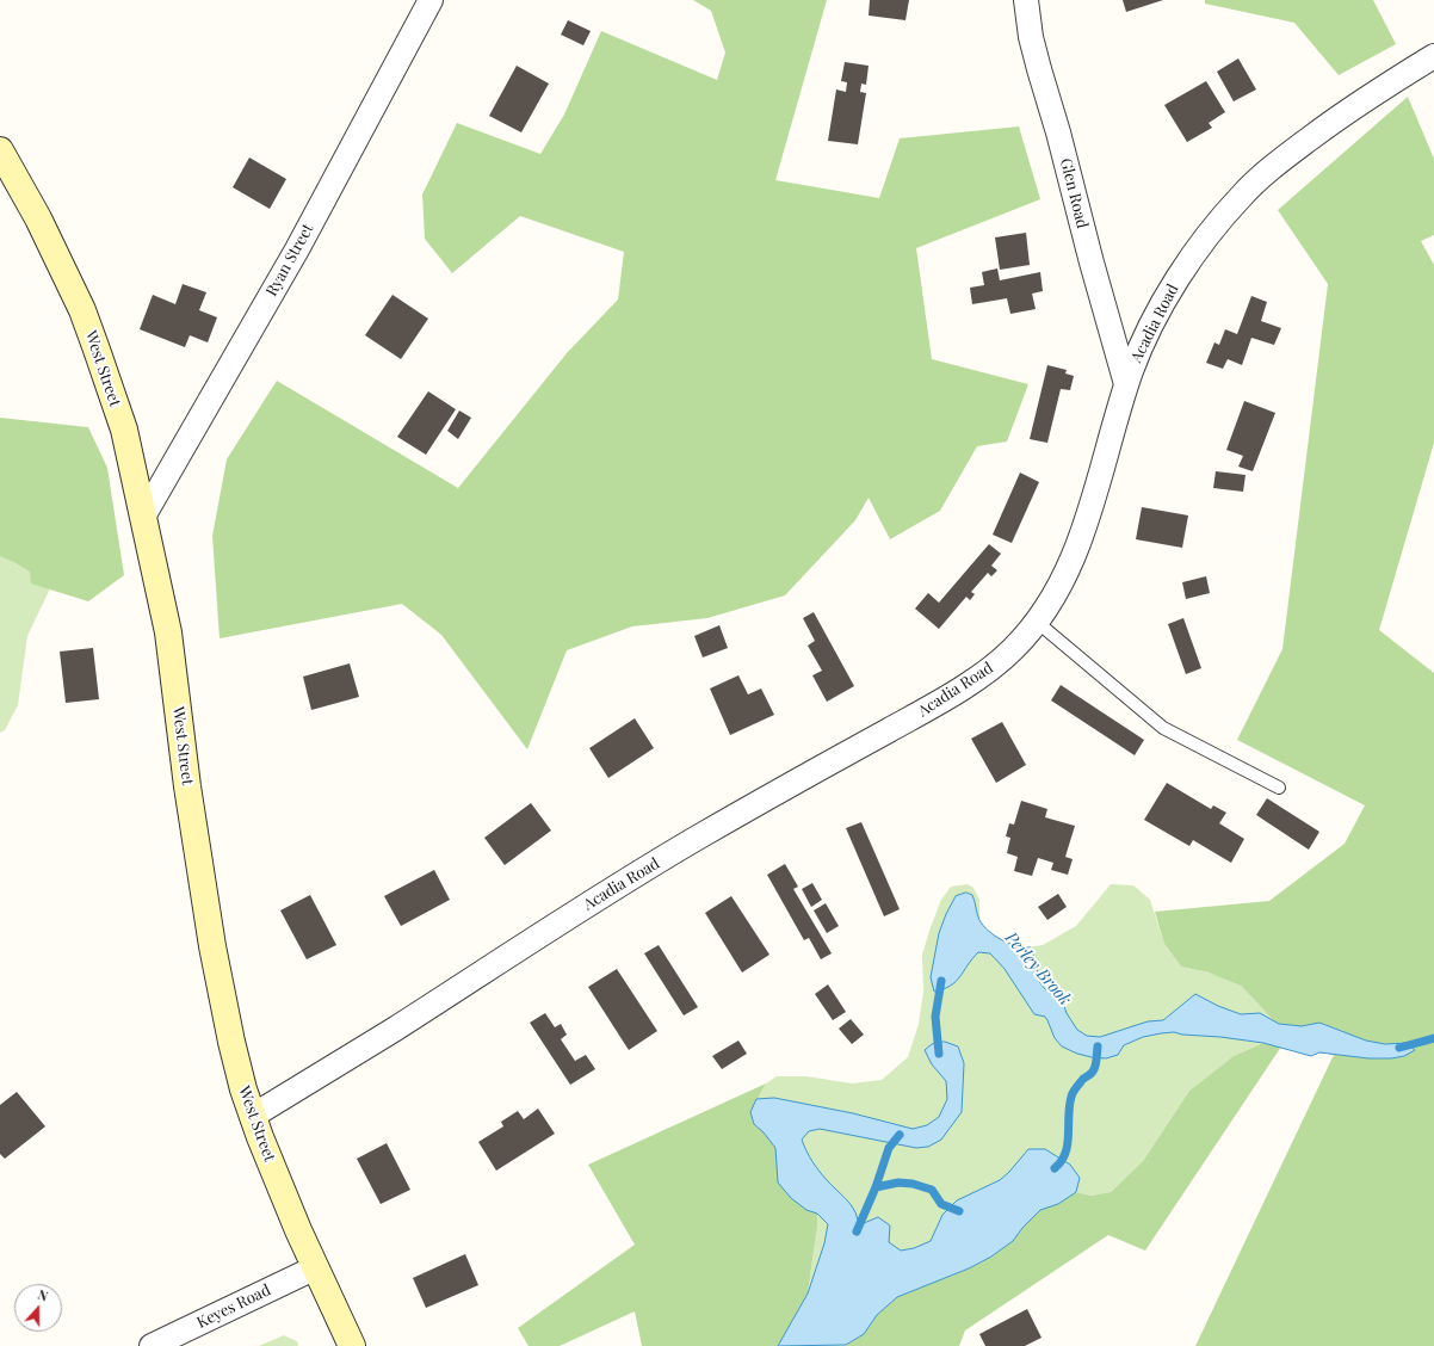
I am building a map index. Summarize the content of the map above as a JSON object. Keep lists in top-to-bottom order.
{
  "streets": {
    "main road": ["West Street"],
    "street": [
      "Glen Road",
      "Ryan Street",
      "Acadia Road",
      "Keyes Road"
    ]
  },
  "crossings": [
    ["Glen Road", "Acadia Road"],
    ["Ryan Street", "West Street"],
    ["Acadia Road", "West Street"],
    ["West Street", "Keyes Road"]
  ],
  "water": ["Perley Brook"],
  "north": "top"
}
